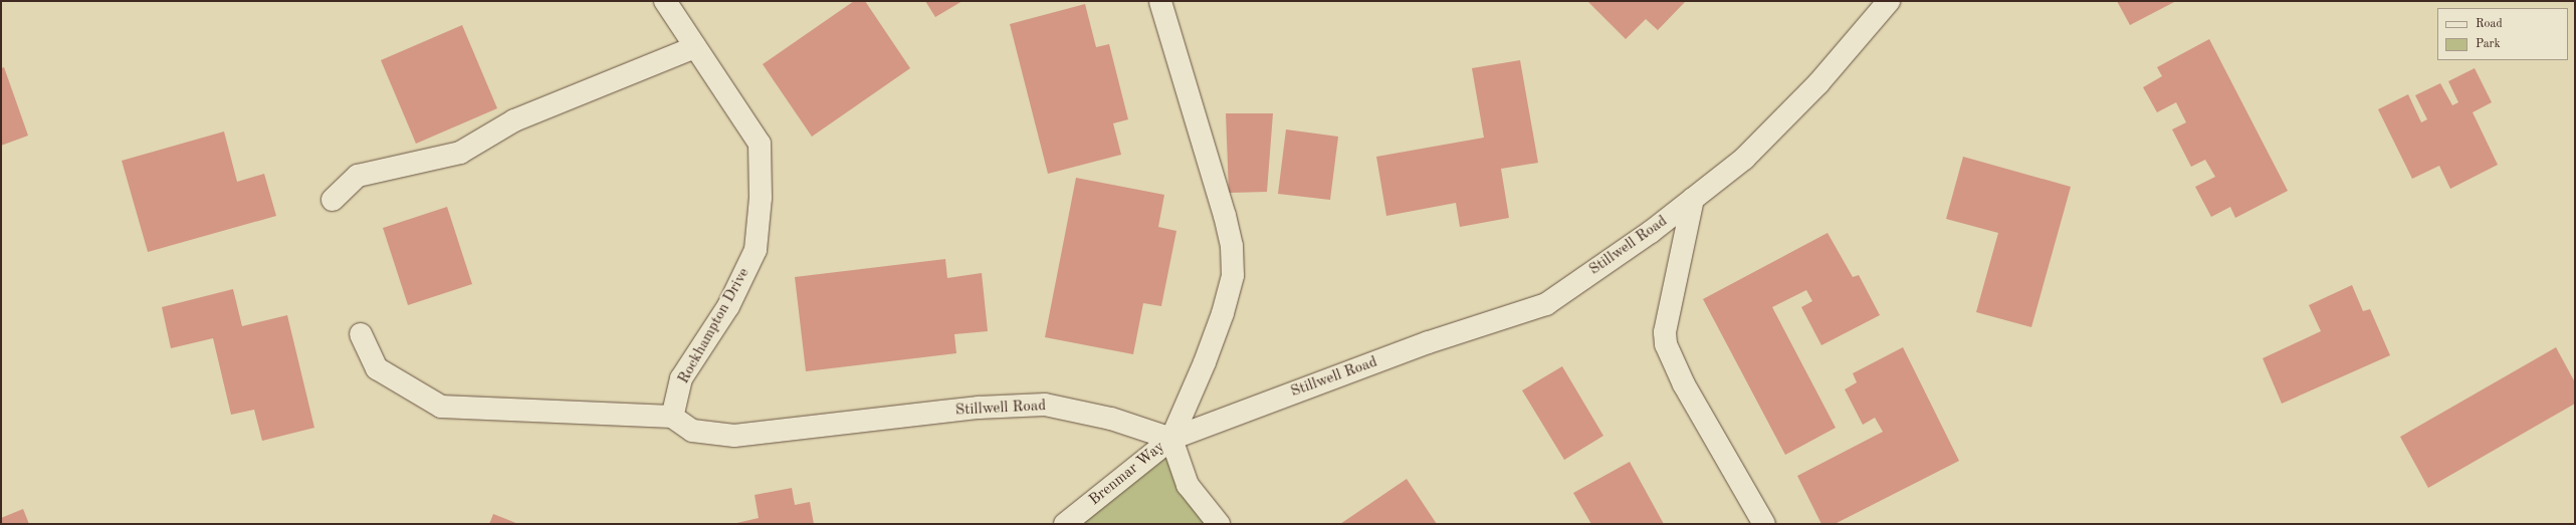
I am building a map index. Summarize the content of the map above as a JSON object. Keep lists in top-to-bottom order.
{
  "streets": {
    "street": ["Stillwell Road", "Rockhampton Drive", "Brenmar Way"]
  },
  "crossings": [
    ["Stillwell Road", "Rockhampton Drive"],
    ["Stillwell Road", "Brenmar Way"]
  ],
  "legend": ["Road", "Park"]
}
